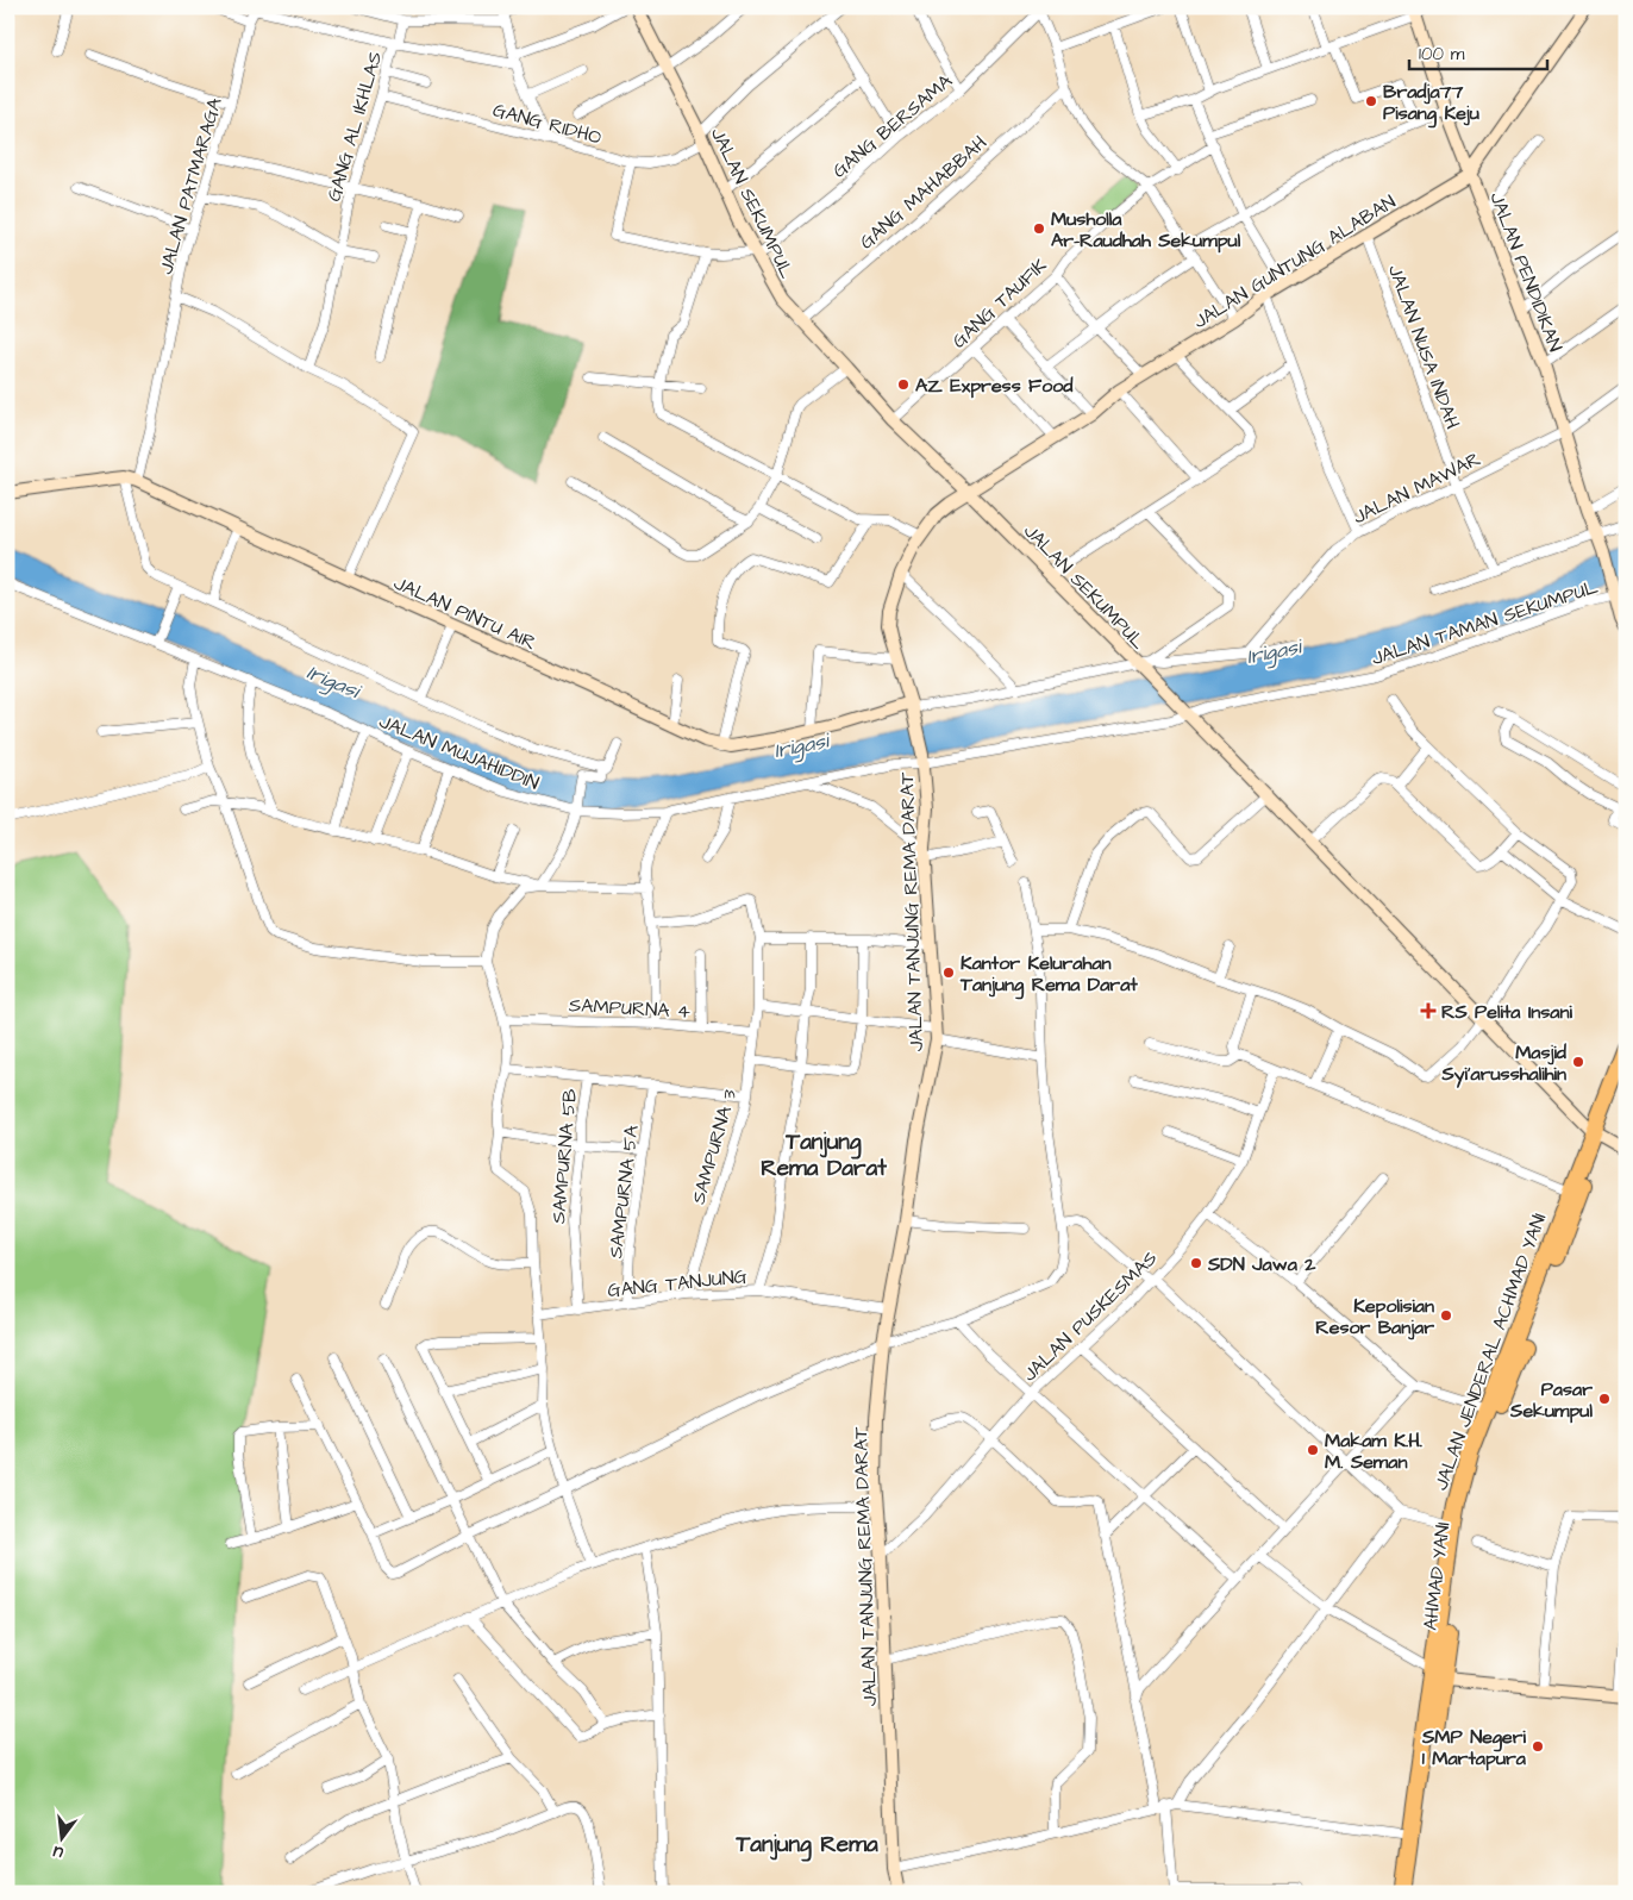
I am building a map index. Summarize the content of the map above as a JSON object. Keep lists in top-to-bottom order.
{
  "streets": {
    "highway": ["JALAN JENDERAL ACHMAD YANI", "AHMAD YANI"],
    "street": [
      "GANG RIDHO",
      "GANG BERSAMA",
      "GANG AL IKHLAS",
      "JALAN PATMARAGA",
      "GANG MAHABBAH",
      "JALAN SEKUMPUL",
      "JALAN GUNTUNG ALABAN",
      "JALAN PENDIDIKAN",
      "GANG TAUFIK",
      "JALAN NUSA INDAH",
      "JALAN MAWAR",
      "JALAN PINTU AIR",
      "JALAN TAMAN SEKUMPUL",
      "JALAN MUJAHIDDIN",
      "JALAN TANJUNG REMA DARAT",
      "SAMPURNA 4",
      "SAMPURNA 3",
      "SAMPURNA 5B",
      "SAMPURNA 5A",
      "GANG TANJUNG",
      "JALAN PUSKESMAS"
    ]
  },
  "crossings": [
    ["GANG RIDHO", "GANG AL IKHLAS"],
    ["GANG RIDHO", "JALAN SEKUMPUL"],
    ["GANG BERSAMA", "JALAN SEKUMPUL"],
    ["JALAN PATMARAGA", "JALAN PINTU AIR"],
    ["GANG MAHABBAH", "JALAN SEKUMPUL"],
    ["JALAN SEKUMPUL", "JALAN GUNTUNG ALABAN"],
    ["JALAN SEKUMPUL", "GANG TAUFIK"],
    ["JALAN SEKUMPUL", "JALAN TAMAN SEKUMPUL"],
    ["JALAN SEKUMPUL", "JALAN TANJUNG REMA DARAT"],
    ["JALAN SEKUMPUL", "JALAN JENDERAL ACHMAD YANI"],
    ["JALAN SEKUMPUL", "AHMAD YANI"],
    ["JALAN GUNTUNG ALABAN", "JALAN PENDIDIKAN"],
    ["JALAN GUNTUNG ALABAN", "JALAN NUSA INDAH"],
    ["JALAN GUNTUNG ALABAN", "JALAN TANJUNG REMA DARAT"],
    ["JALAN PENDIDIKAN", "JALAN MAWAR"],
    ["JALAN PENDIDIKAN", "JALAN TAMAN SEKUMPUL"],
    ["JALAN NUSA INDAH", "JALAN MAWAR"],
    ["JALAN PINTU AIR", "JALAN TANJUNG REMA DARAT"],
    ["JALAN TAMAN SEKUMPUL", "JALAN MUJAHIDDIN"],
    ["JALAN TAMAN SEKUMPUL", "JALAN TANJUNG REMA DARAT"],
    ["JALAN MUJAHIDDIN", "JALAN TANJUNG REMA DARAT"],
    ["JALAN TANJUNG REMA DARAT", "GANG TANJUNG"],
    ["JALAN TANJUNG REMA DARAT", "JALAN PUSKESMAS"],
    ["SAMPURNA 4", "SAMPURNA 3"],
    ["SAMPURNA 3", "GANG TANJUNG"],
    ["SAMPURNA 5B", "GANG TANJUNG"],
    ["SAMPURNA 5A", "GANG TANJUNG"],
    ["JALAN JENDERAL ACHMAD YANI", "AHMAD YANI"]
  ],
  "districts": ["Tanjung Rema Darat", "Tanjung Rema"],
  "water": ["Irigasi"],
  "places": {
    "other": [
      "Bradja77 Pisang Keju",
      "Musholla Ar-Raudhah Sekumpul",
      "AZ Express Food",
      "Kantor Kelurahan Tanjung Rema Darat",
      "Masjid Syi'arusshalihin",
      "SDN Jawa 2",
      "Kepolisian Resor Banjar",
      "Pasar Sekumpul",
      "Makam K.H. M. Seman",
      "SMP Negeri 1 Martapura"
    ],
    "health": ["RS Pelita Insani"]
  },
  "scale_bar": "100 m",
  "north": "bottom"
}
